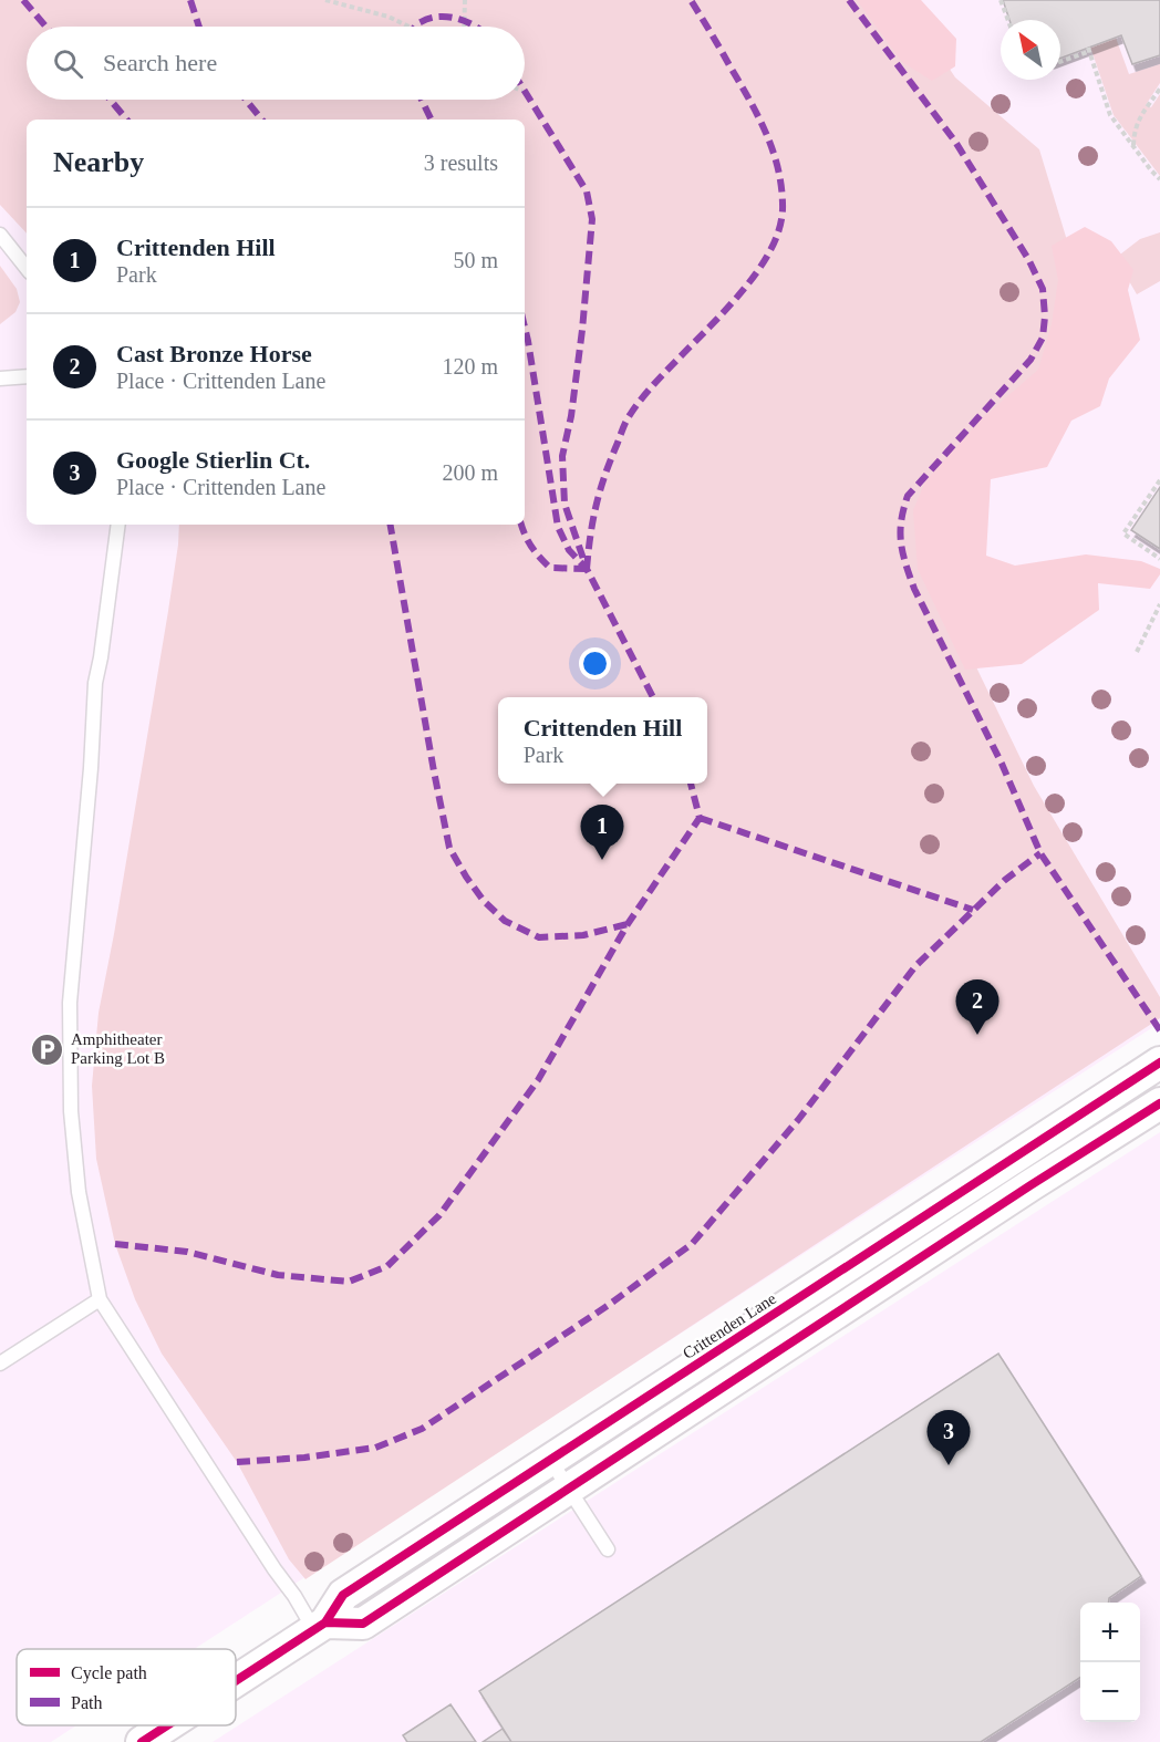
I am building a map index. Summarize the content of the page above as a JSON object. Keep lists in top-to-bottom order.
{
  "streets": {
    "street": ["Crittenden Lane"]
  },
  "places": {
    "parking": ["Amphitheater Parking Lot B"]
  },
  "legend": ["Cycle path", "Path"],
  "north": "top left",
  "page": {
    "search": "Search here",
    "heading": ["Nearby", "3 results"],
    "list": [
      {
        "mark": "1",
        "name": "Crittenden Hill",
        "note": "Park",
        "value": "50 m"
      },
      {
        "mark": "2",
        "name": "Cast Bronze Horse",
        "note": "Place · Crittenden Lane",
        "value": "120 m"
      },
      {
        "mark": "3",
        "name": "Google Stierlin Ct.",
        "note": "Place · Crittenden Lane",
        "value": "200 m"
      }
    ],
    "popup": ["Crittenden Hill", "Park"],
    "pins": ["1", "2", "3"],
    "map_buttons": ["+", "−"]
  }
}
